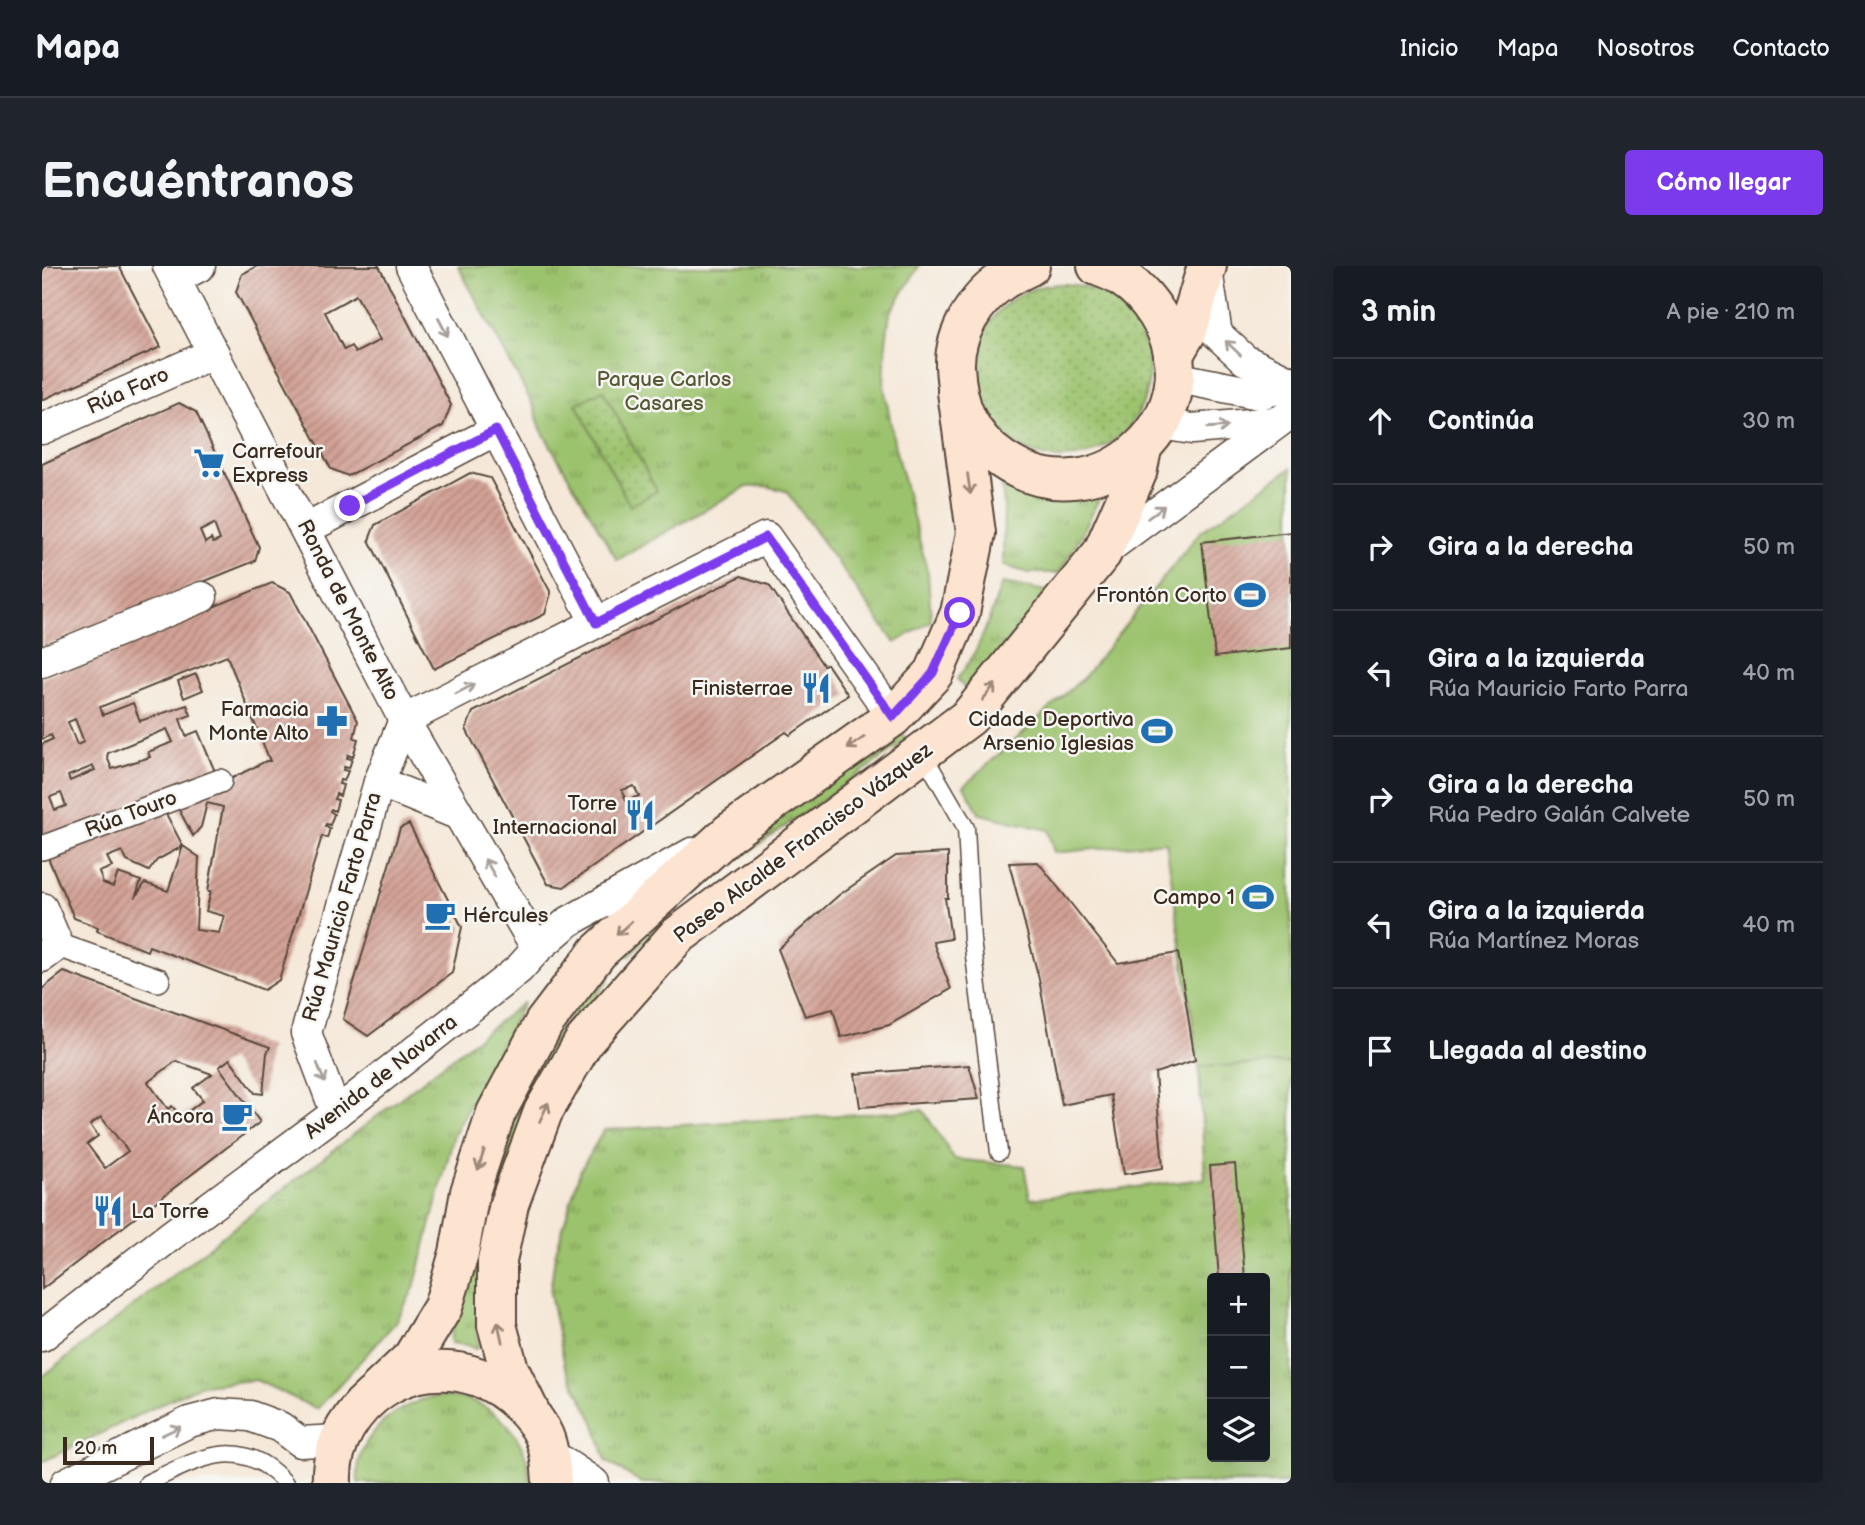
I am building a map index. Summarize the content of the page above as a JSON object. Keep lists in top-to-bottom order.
{
  "streets": {
    "main road": ["Paseo Alcalde Francisco Vázquez"],
    "street": [
      "Rúa Faro",
      "Ronda de Monte Alto",
      "Rúa Touro",
      "Rúa Mauricio Farto Parra",
      "Avenida de Navarra"
    ]
  },
  "crossings": [
    ["Rúa Faro", "Ronda de Monte Alto"],
    ["Ronda de Monte Alto", "Rúa Mauricio Farto Parra"],
    ["Ronda de Monte Alto", "Avenida de Navarra"],
    ["Paseo Alcalde Francisco Vázquez", "Avenida de Navarra"],
    ["Rúa Mauricio Farto Parra", "Avenida de Navarra"]
  ],
  "one_way": ["Rúa Mauricio Farto Parra"],
  "parks": ["Parque Carlos Casares"],
  "places": {
    "supermarket": ["Carrefour Express"],
    "sports": ["Frontón Corto", "Cidade Deportiva Arsenio Iglesias", "Campo 1"],
    "restaurant": ["Finisterrae", "Torre Internacional", "La Torre"],
    "pharmacy": ["Farmacia Monte Alto"],
    "cafe": ["Hércules", "Áncora"]
  },
  "scale_bar": "20 m",
  "page": {
    "header": "Mapa",
    "nav": [
      "Inicio",
      "Mapa",
      "Nosotros",
      "Contacto"
    ],
    "buttons": "Cómo llegar",
    "title": "Encuéntranos",
    "heading": ["3 min", "A pie · 210 m"],
    "list": [
      ["Continúa", "30 m"],
      ["Gira a la derecha", "50 m"],
      ["Gira a la izquierda", "Rúa Mauricio Farto Parra", "40 m"],
      ["Gira a la derecha", "Rúa Pedro Galán Calvete", "50 m"],
      ["Gira a la izquierda", "Rúa Martínez Moras", "40 m"],
      "Llegada al destino"
    ],
    "map_buttons": ["+", "−"],
    "scale": "20 m"
  }
}
